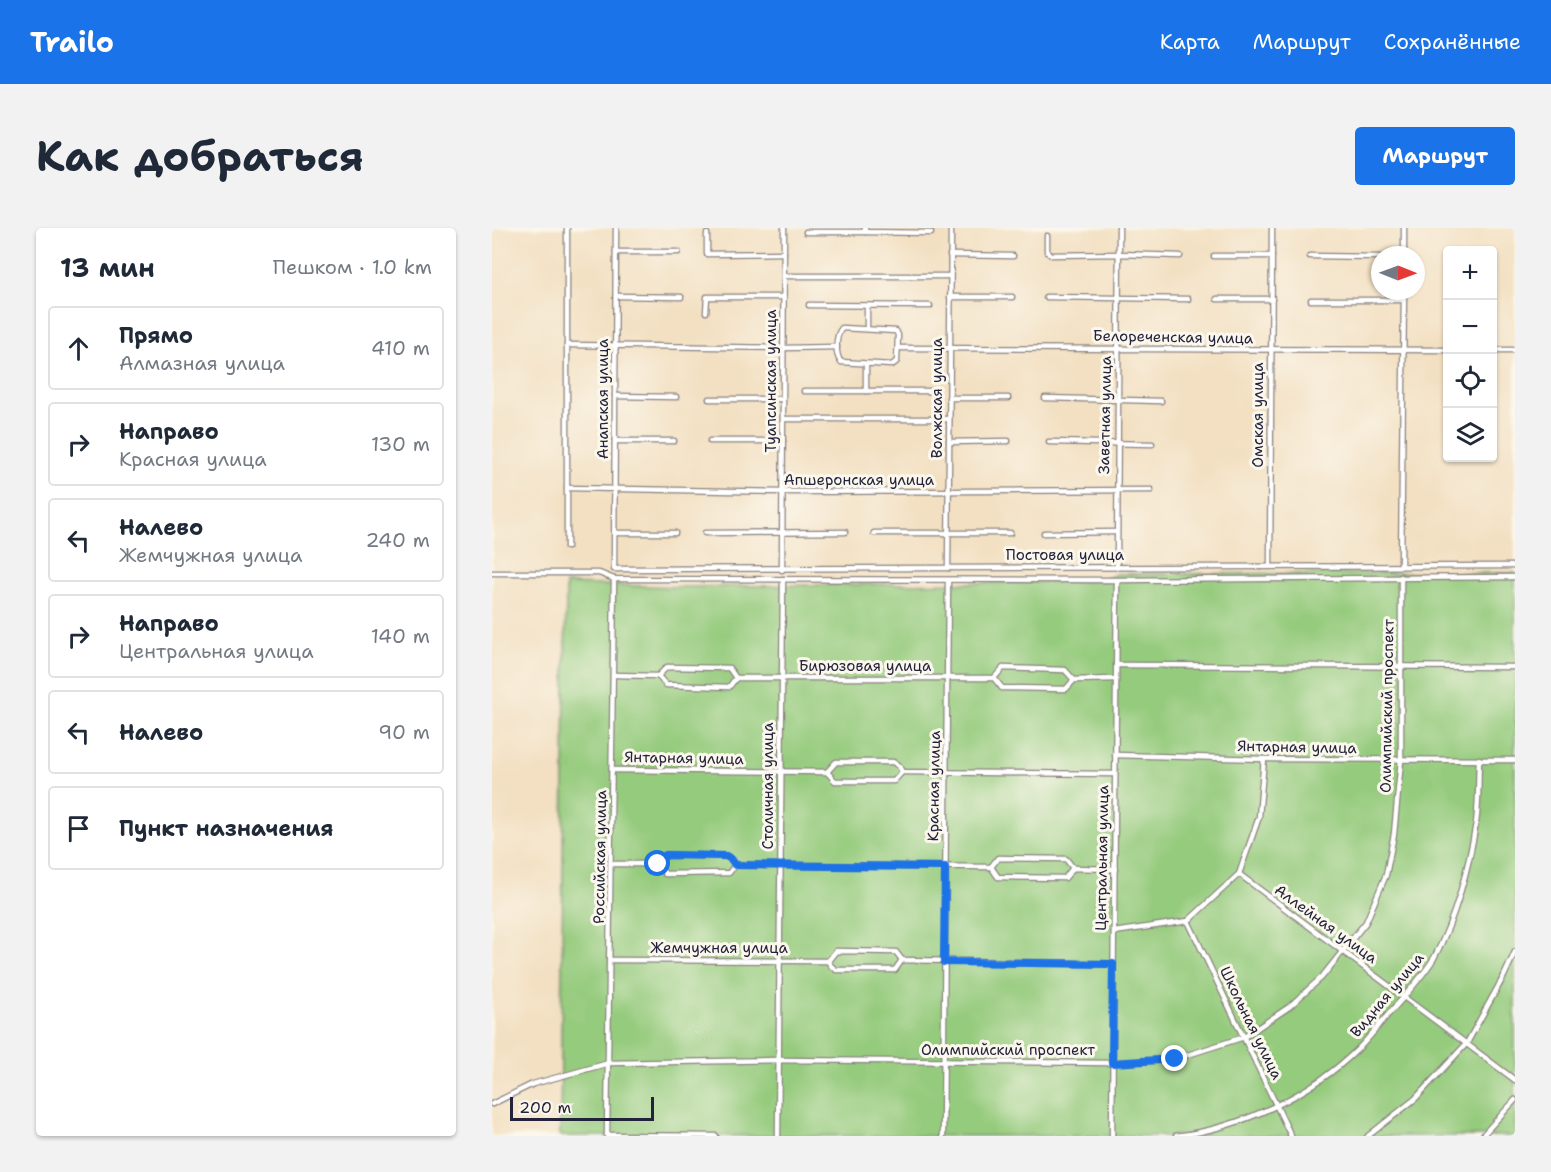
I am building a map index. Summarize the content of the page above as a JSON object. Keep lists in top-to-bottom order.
{
  "streets": {
    "street": [
      "Белореченская улица",
      "Туапсинская улица",
      "Волжская улица",
      "Анапская улица",
      "Заветная улица",
      "Омская улица",
      "Апшеронская улица",
      "Постовая улица",
      "Бирюзовая улица",
      "Олимпийский проспект",
      "Янтарная улица",
      "Столичная улица",
      "Красная улица",
      "Российская улица",
      "Центральная улица",
      "Аллейная улица",
      "Жемчужная улица",
      "Видная улица",
      "Школьная улица"
    ]
  },
  "crossings": [
    ["Белореченская улица", "Волжская улица"],
    ["Белореченская улица", "Заветная улица"],
    ["Белореченская улица", "Омская улица"],
    ["Туапсинская улица", "Апшеронская улица"],
    ["Туапсинская улица", "Постовая улица"],
    ["Волжская улица", "Апшеронская улица"],
    ["Волжская улица", "Постовая улица"],
    ["Анапская улица", "Апшеронская улица"],
    ["Анапская улица", "Постовая улица"],
    ["Заветная улица", "Апшеронская улица"],
    ["Заветная улица", "Постовая улица"],
    ["Омская улица", "Постовая улица"],
    ["Постовая улица", "Олимпийский проспект"],
    ["Постовая улица", "Столичная улица"],
    ["Постовая улица", "Красная улица"],
    ["Постовая улица", "Российская улица"],
    ["Постовая улица", "Центральная улица"],
    ["Бирюзовая улица", "Столичная улица"],
    ["Бирюзовая улица", "Красная улица"],
    ["Бирюзовая улица", "Российская улица"],
    ["Бирюзовая улица", "Центральная улица"],
    ["Олимпийский проспект", "Янтарная улица"],
    ["Олимпийский проспект", "Столичная улица"],
    ["Олимпийский проспект", "Красная улица"],
    ["Олимпийский проспект", "Российская улица"],
    ["Олимпийский проспект", "Центральная улица"],
    ["Олимпийский проспект", "Аллейная улица"],
    ["Олимпийский проспект", "Школьная улица"],
    ["Янтарная улица", "Столичная улица"],
    ["Янтарная улица", "Красная улица"],
    ["Янтарная улица", "Российская улица"],
    ["Янтарная улица", "Центральная улица"],
    ["Янтарная улица", "Видная улица"],
    ["Столичная улица", "Жемчужная улица"],
    ["Красная улица", "Жемчужная улица"],
    ["Российская улица", "Жемчужная улица"],
    ["Центральная улица", "Жемчужная улица"],
    ["Аллейная улица", "Видная улица"],
    ["Видная улица", "Школьная улица"]
  ],
  "scale_bar": "200 m",
  "north": "right",
  "page": {
    "header": "Trailo",
    "nav": ["Карта", "Маршрут", "Сохранённые"],
    "buttons": "Маршрут",
    "title": "Как добраться",
    "heading": ["13 мин", "Пешком · 1.0 km"],
    "map_buttons": ["+", "−"],
    "list": [
      ["Прямо", "Алмазная улица", "410 m"],
      ["Направо", "Красная улица", "130 m"],
      ["Налево", "Жемчужная улица", "240 m"],
      ["Направо", "Центральная улица", "140 m"],
      ["Налево", "90 m"],
      "Пункт назначения"
    ],
    "scale": "200 m"
  }
}
